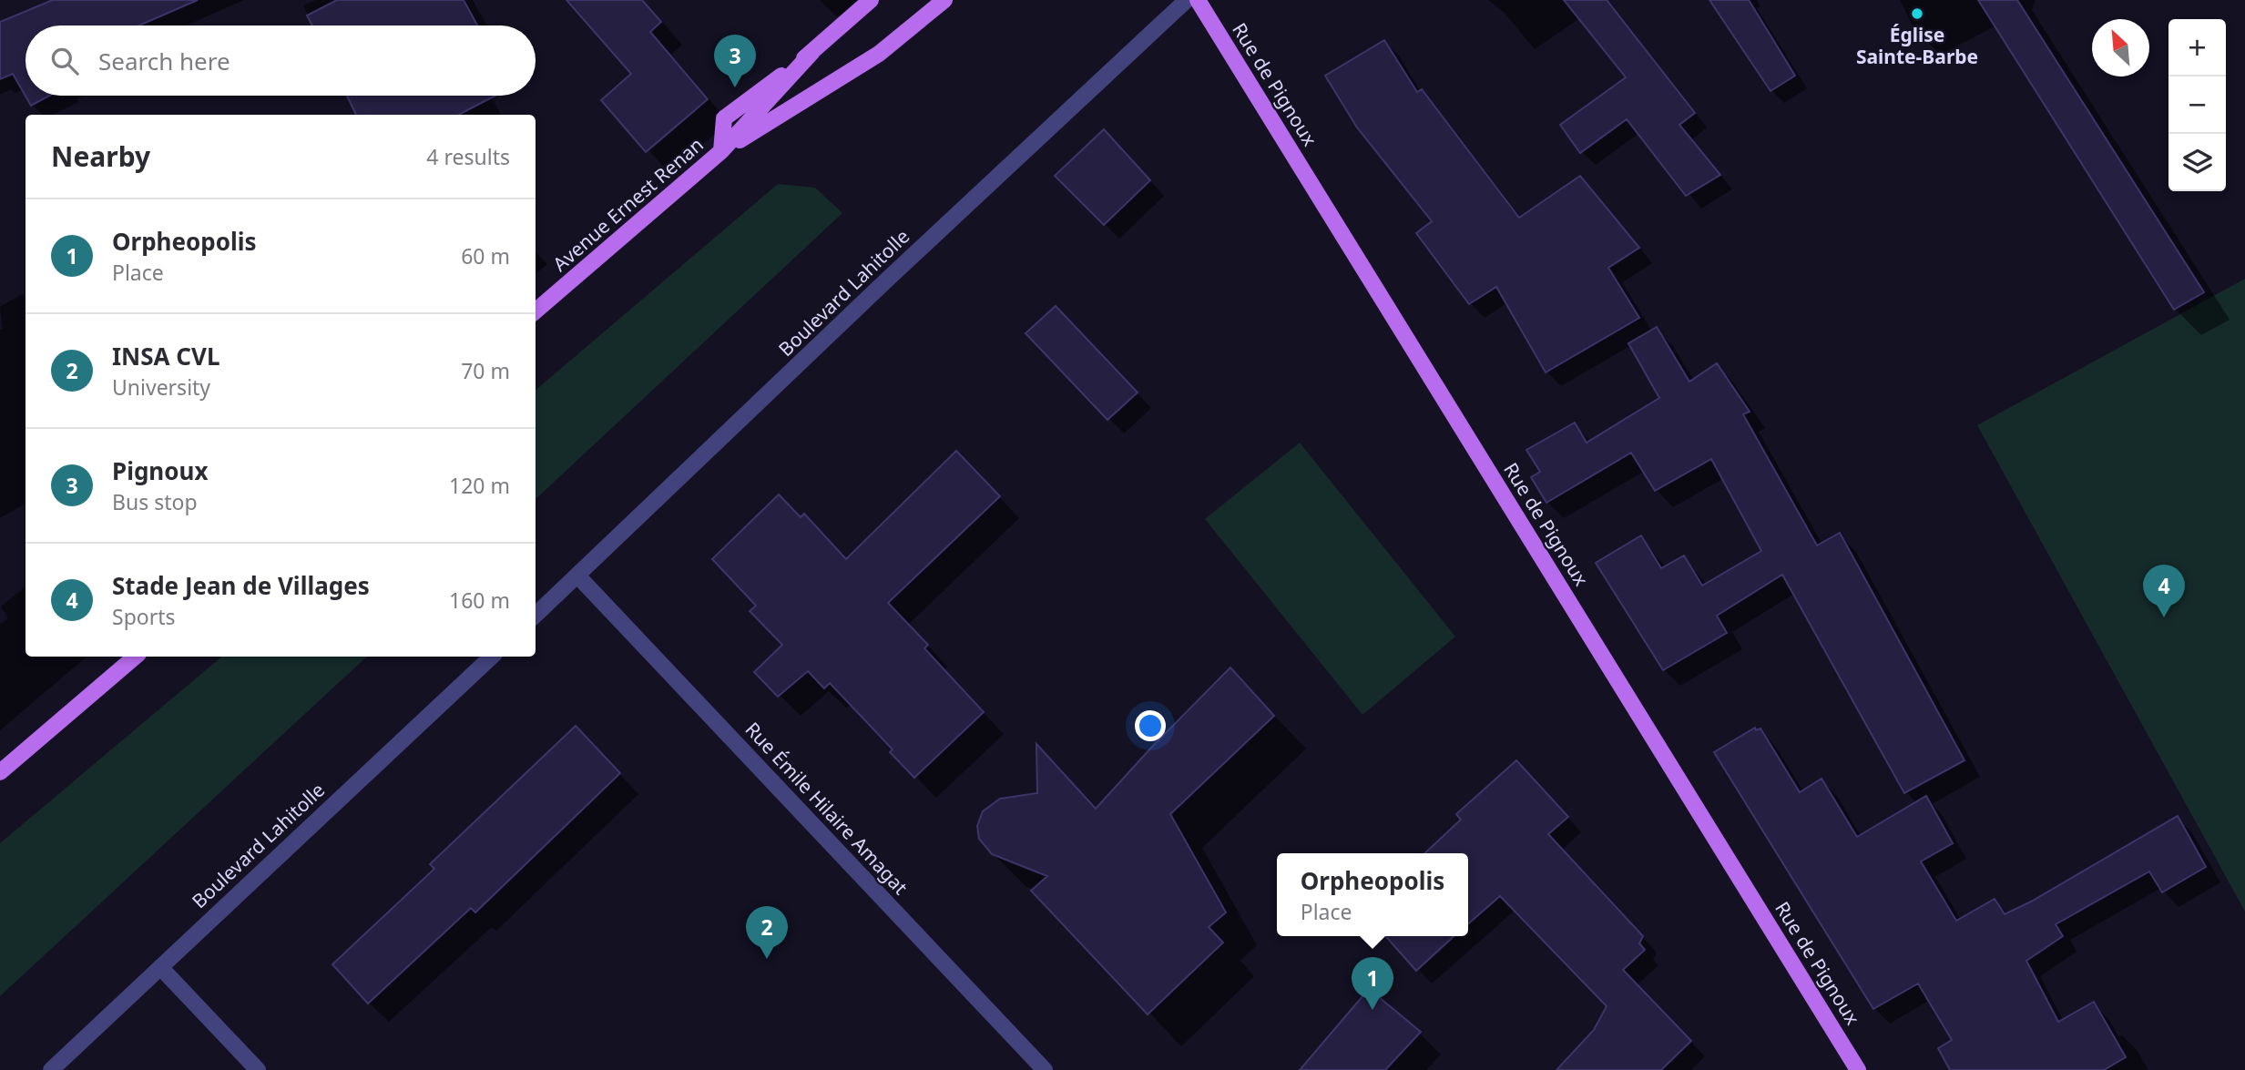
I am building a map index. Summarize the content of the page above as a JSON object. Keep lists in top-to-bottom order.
{
  "streets": {
    "main road": ["Rue de Pignoux", "Avenue Ernest Renan"],
    "street": ["Boulevard Lahitolle", "Rue Émile Hilaire Amagat"]
  },
  "crossings": [
    ["Boulevard Lahitolle", "Rue Émile Hilaire Amagat"]
  ],
  "places": ["Église Sainte-Barbe"],
  "north": "top left",
  "page": {
    "map_buttons": ["+", "−"],
    "search": "Search here",
    "pins": [
      "3",
      "4",
      "2",
      "1"
    ],
    "heading": ["Nearby", "4 results"],
    "list": [
      {
        "mark": "1",
        "name": "Orpheopolis",
        "note": "Place",
        "value": "60 m"
      },
      {
        "mark": "2",
        "name": "INSA CVL",
        "note": "University",
        "value": "70 m"
      },
      {
        "mark": "3",
        "name": "Pignoux",
        "note": "Bus stop",
        "value": "120 m"
      },
      {
        "mark": "4",
        "name": "Stade Jean de Villages",
        "note": "Sports",
        "value": "160 m"
      }
    ],
    "popup": ["Orpheopolis", "Place"]
  }
}
